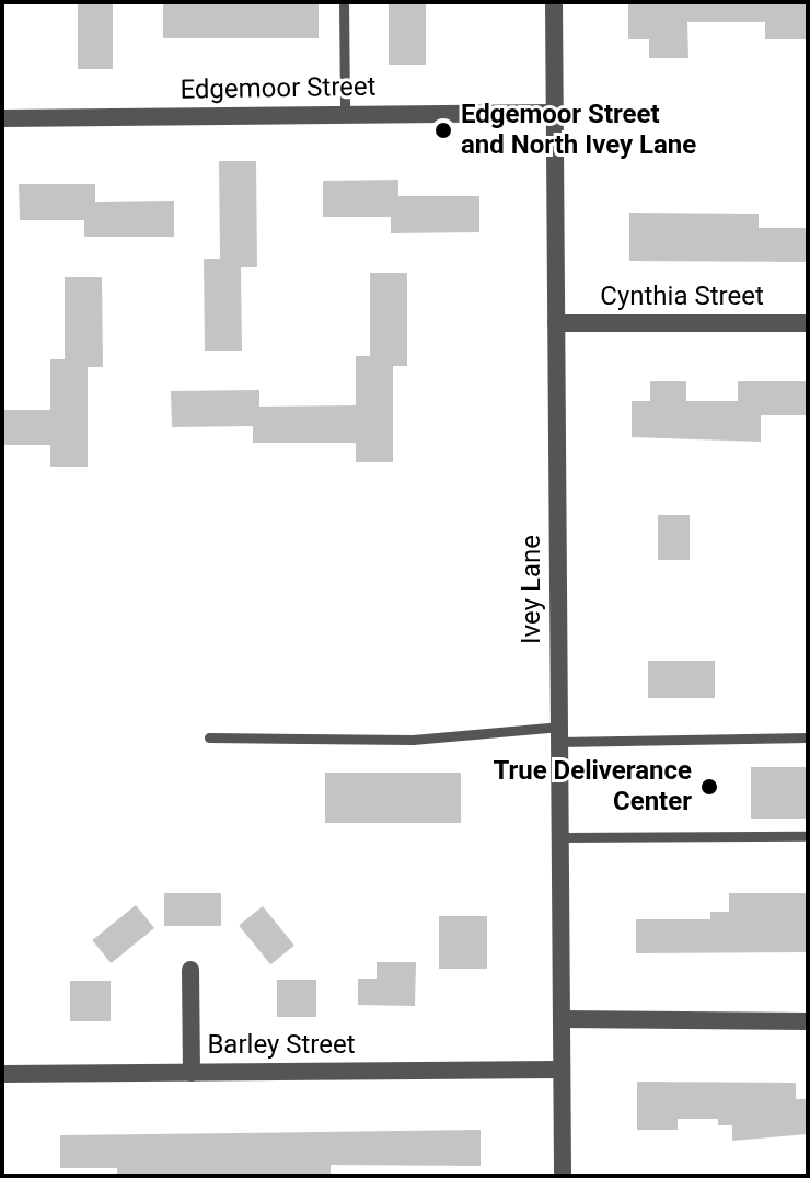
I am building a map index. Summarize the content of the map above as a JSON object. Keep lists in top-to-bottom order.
{
  "streets": {
    "street": [
      "Edgemoor Street",
      "Cynthia Street",
      "Ivey Lane",
      "Barley Street"
    ]
  },
  "crossings": [
    ["Edgemoor Street", "Ivey Lane"],
    ["Cynthia Street", "Ivey Lane"],
    ["Ivey Lane", "Barley Street"]
  ],
  "places": ["Edgemoor Street and North Ivey Lane", "True Deliverance Center"]
}
